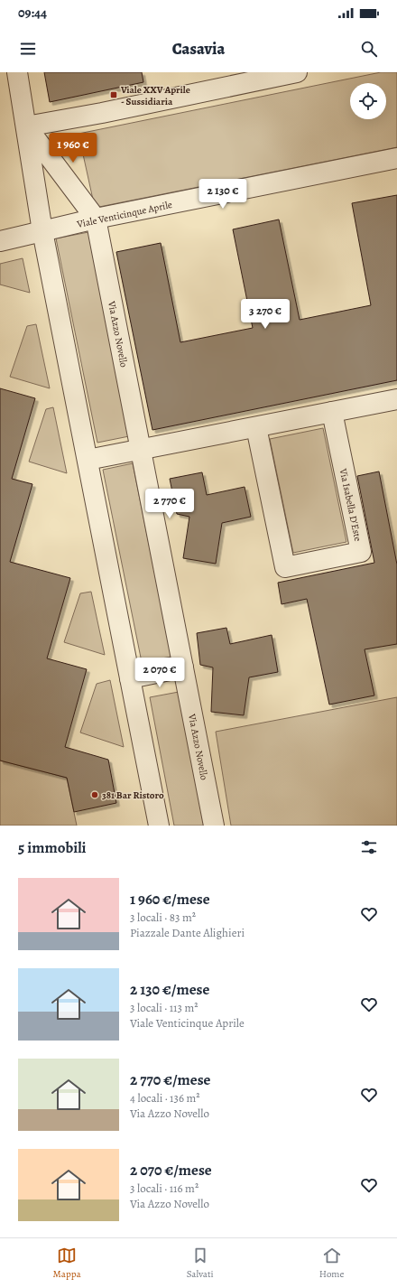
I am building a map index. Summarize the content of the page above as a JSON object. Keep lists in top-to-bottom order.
{
  "streets": {
    "street": ["Viale Venticinque Aprile", "Via Azzo Novello", "Via Isabella D'Este"]
  },
  "crossings": [
    ["Viale Venticinque Aprile", "Via Azzo Novello"]
  ],
  "places": {
    "transit": ["Viale XXV Aprile - Sussidiaria"],
    "other": ["381 Bar Ristoro"]
  },
  "page": {
    "status": "09:44",
    "header": "Casavia",
    "price": [
      "1 960 €",
      "2 130 €",
      "3 270 €",
      "2 770 €",
      "2 070 €"
    ],
    "heading": "5 immobili",
    "list": [
      {
        "name": "1 960 €/mese",
        "note": "3 locali · 83 m² · Piazzale Dante Alighieri"
      },
      {
        "name": "2 130 €/mese",
        "note": "3 locali · 113 m² · Viale Venticinque Aprile"
      },
      {
        "name": "2 770 €/mese",
        "note": "4 locali · 136 m² · Via Azzo Novello"
      },
      {
        "name": "2 070 €/mese",
        "note": "3 locali · 116 m² · Via Azzo Novello"
      }
    ],
    "tabs": ["Mappa", "Salvati", "Home"]
  }
}
